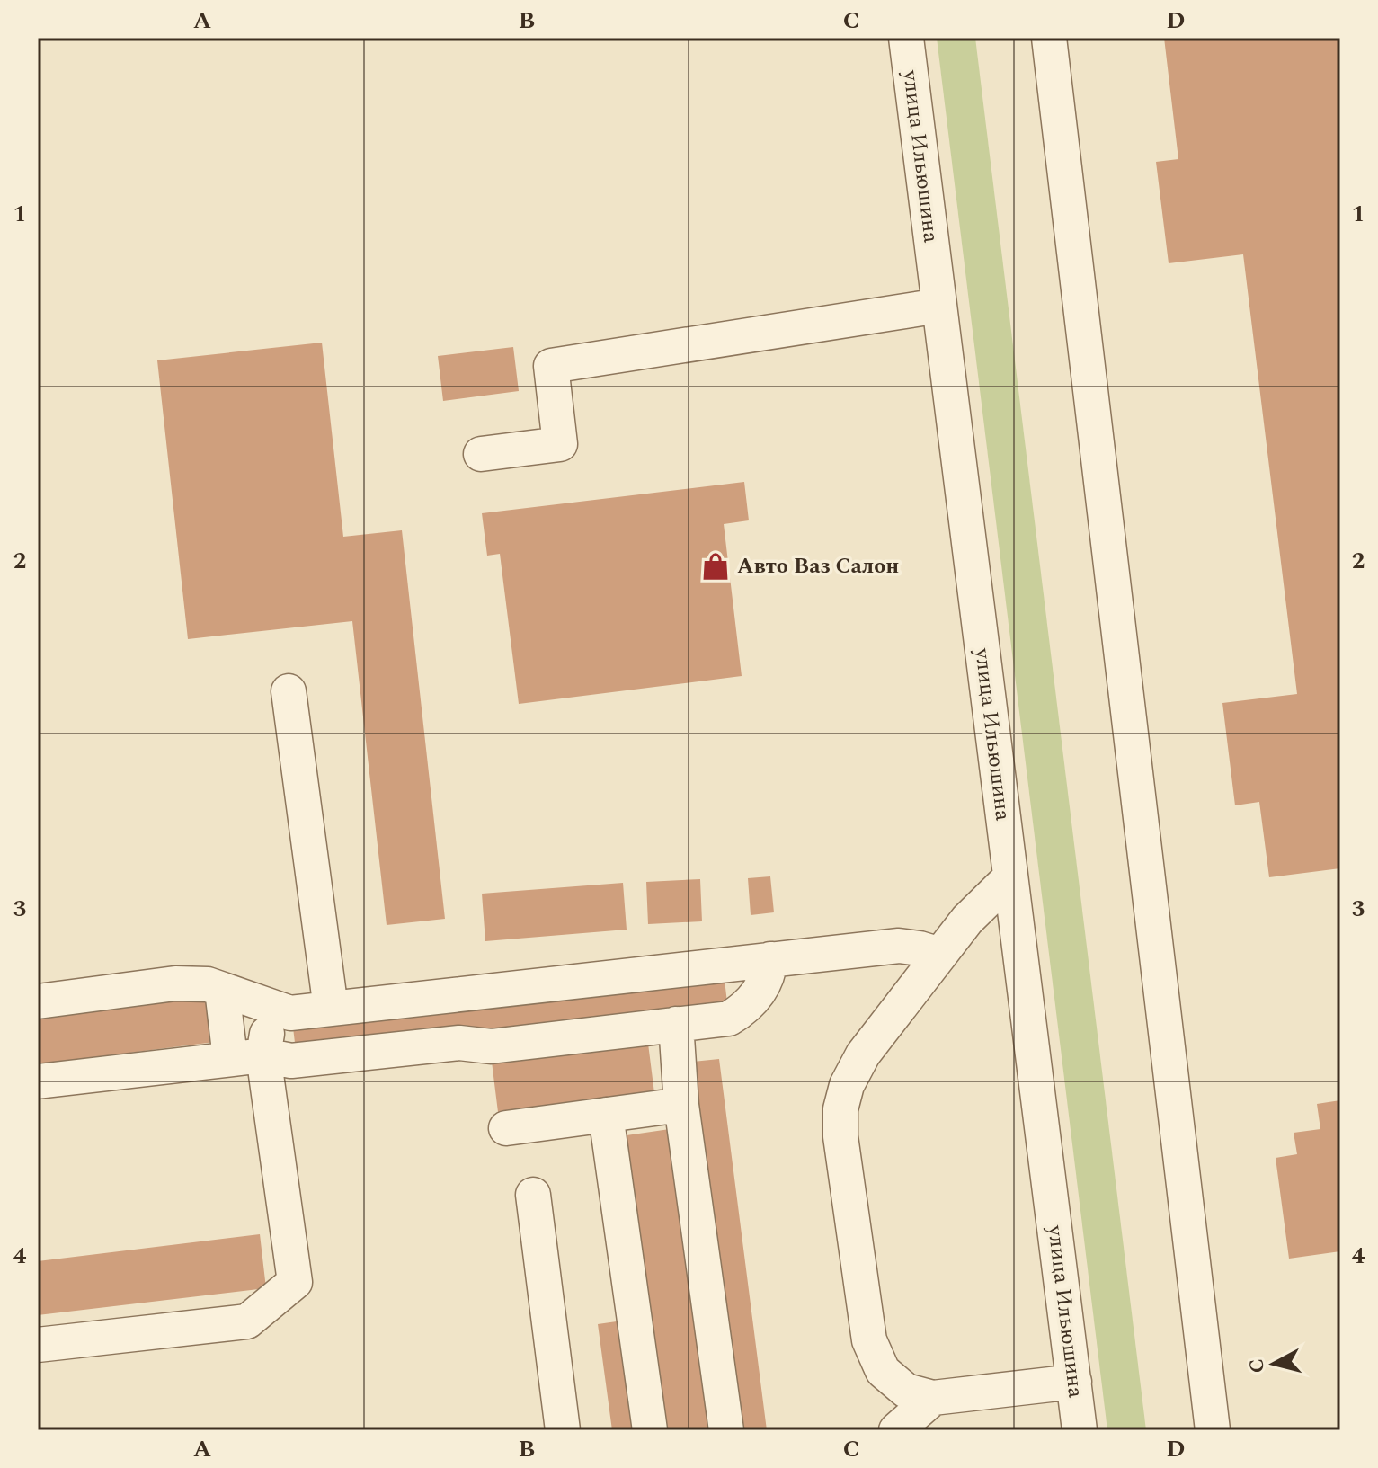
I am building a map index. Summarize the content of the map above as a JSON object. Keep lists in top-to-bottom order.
{
  "streets": {
    "street": ["улица Ильюшина"]
  },
  "places": {
    "shop": ["Авто Ваз Салон"]
  },
  "north": "left",
  "grid": {
    "columns": [
      "A",
      "B",
      "C",
      "D"
    ],
    "rows": [
      "1",
      "2",
      "3",
      "4"
    ]
  }
}
